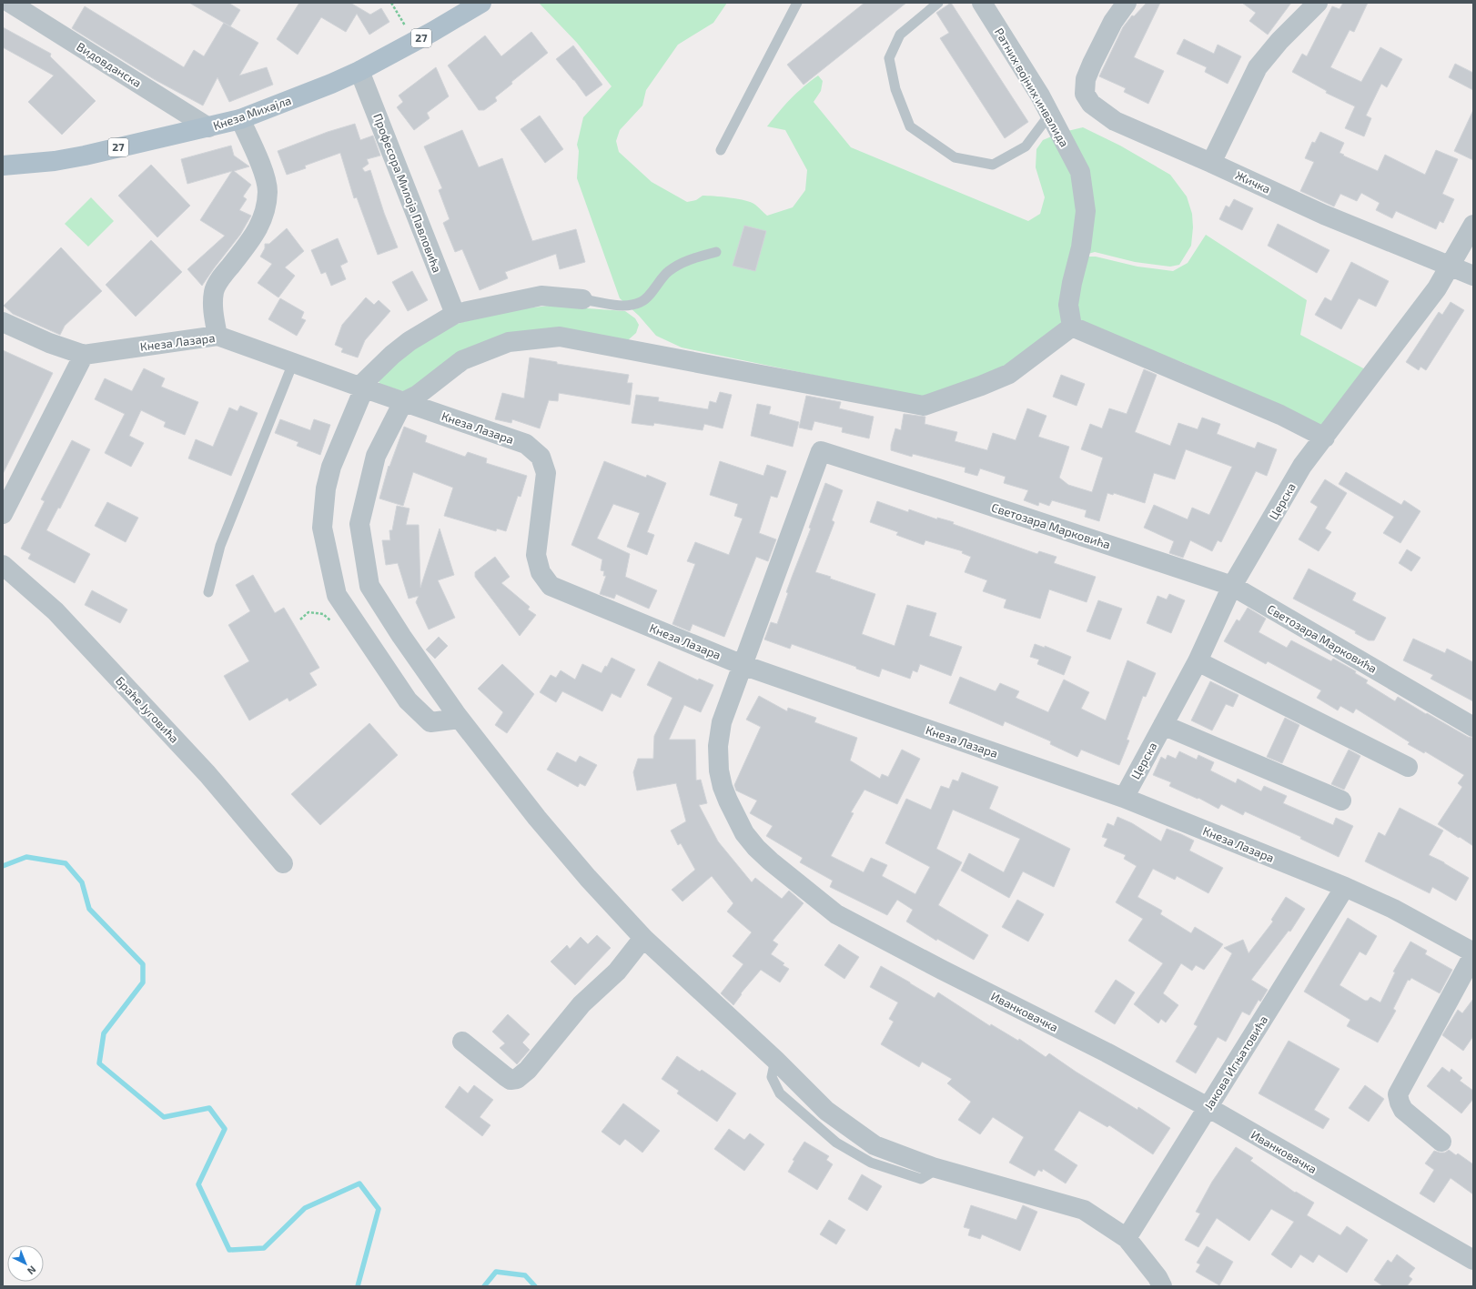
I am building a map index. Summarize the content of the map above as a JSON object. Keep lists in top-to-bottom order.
{
  "streets": {
    "main road": ["27", "Кнеза Михајла"],
    "street": [
      "Видовданска",
      "Ратних војних инвалида",
      "Жичка",
      "Професора Милоја Павловића",
      "Кнеза Лазара",
      "Церска",
      "Светозара Марковића",
      "Браће Југовића",
      "Иванковачка",
      "Јакова Игњатовића"
    ]
  },
  "crossings": [
    ["Видовданска", "Кнеза Михајла"],
    ["Кнеза Михајла", "Професора Милоја Павловића"],
    ["Жичка", "Церска"],
    ["Кнеза Лазара", "Церска"],
    ["Кнеза Лазара", "Светозара Марковића"],
    ["Кнеза Лазара", "Иванковачка"],
    ["Кнеза Лазара", "Јакова Игњатовића"],
    ["Церска", "Светозара Марковића"],
    ["Светозара Марковића", "Иванковачка"],
    ["Иванковачка", "Јакова Игњатовића"]
  ],
  "north": "bottom right"
}
